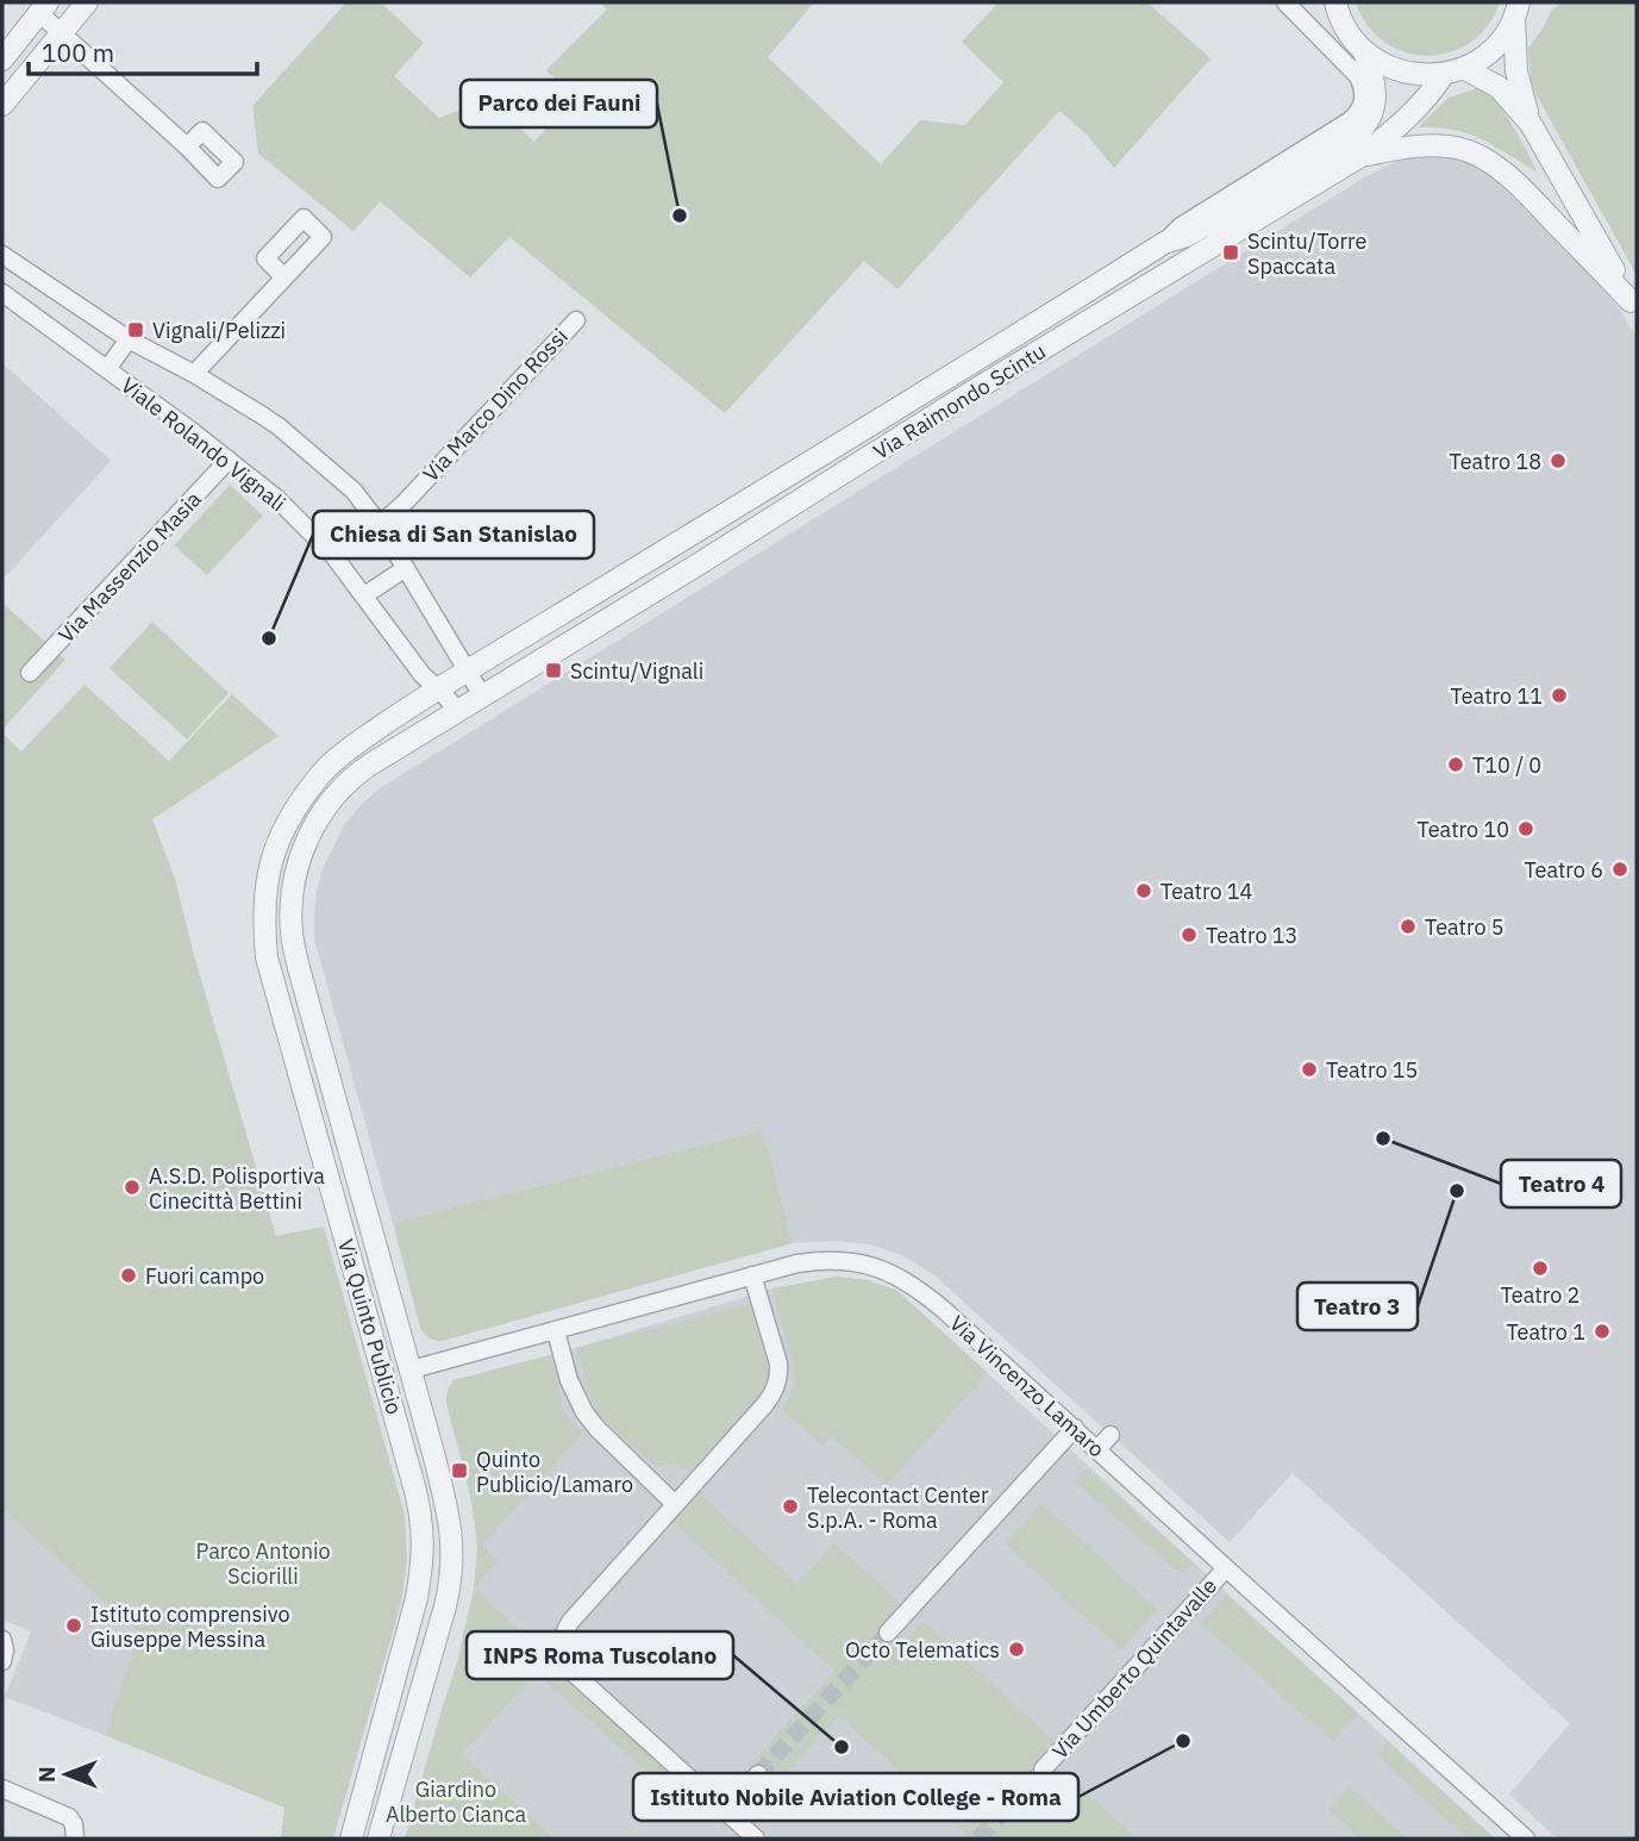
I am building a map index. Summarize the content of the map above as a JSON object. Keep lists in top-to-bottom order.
{
  "streets": {
    "street": [
      "Via Raimondo Scintu",
      "Via Marco Dino Rossi",
      "Viale Rolando Vignali",
      "Via Massenzio Masia",
      "Via Quinto Publicio",
      "Via Vincenzo Lamaro",
      "Via Umberto Quintavalle"
    ]
  },
  "crossings": [
    ["Via Raimondo Scintu", "Viale Rolando Vignali"],
    ["Via Raimondo Scintu", "Via Quinto Publicio"],
    ["Via Marco Dino Rossi", "Viale Rolando Vignali"],
    ["Viale Rolando Vignali", "Via Massenzio Masia"],
    ["Viale Rolando Vignali", "Via Quinto Publicio"],
    ["Via Quinto Publicio", "Via Vincenzo Lamaro"],
    ["Via Vincenzo Lamaro", "Via Umberto Quintavalle"]
  ],
  "parks": ["Parco Antonio Sciorilli", "Giardino Alberto Cianca"],
  "places": {
    "other": [
      "Parco dei Fauni",
      "Teatro 18",
      "Chiesa di San Stanislao",
      "Teatro 11",
      "T10 / 0",
      "Teatro 10",
      "Teatro 6",
      "Teatro 14",
      "Teatro 5",
      "Teatro 13",
      "Teatro 15",
      "Teatro 4",
      "A.S.D. Polisportiva Cinecittà Bettini",
      "Teatro 3",
      "Teatro 2",
      "Fuori campo",
      "Teatro 1",
      "Telecontact Center S.p.A. - Roma",
      "Istituto comprensivo Giuseppe Messina",
      "Octo Telematics",
      "Istituto Nobile Aviation College - Roma",
      "INPS Roma Tuscolano"
    ],
    "transit": [
      "Scintu/Torre Spaccata",
      "Vignali/Pelizzi",
      "Scintu/Vignali",
      "Quinto Publicio/Lamaro"
    ]
  },
  "scale_bar": "100 m",
  "north": "left"
}
